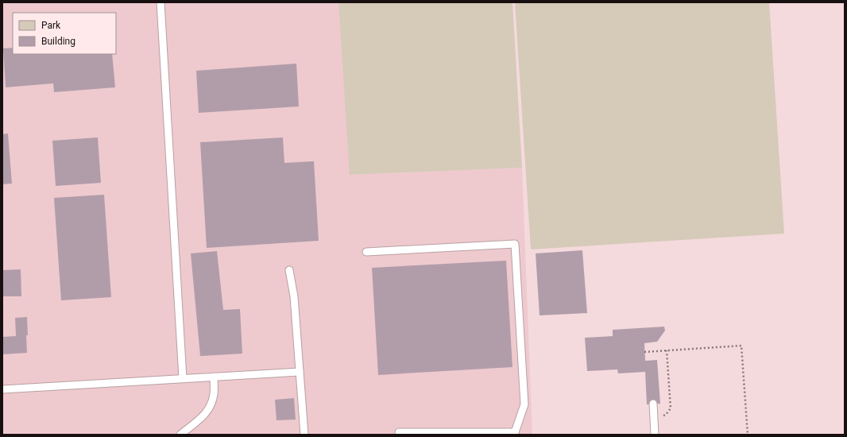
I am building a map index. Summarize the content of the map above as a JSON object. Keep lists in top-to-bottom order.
{
  "legend": ["Park", "Building"]
}
